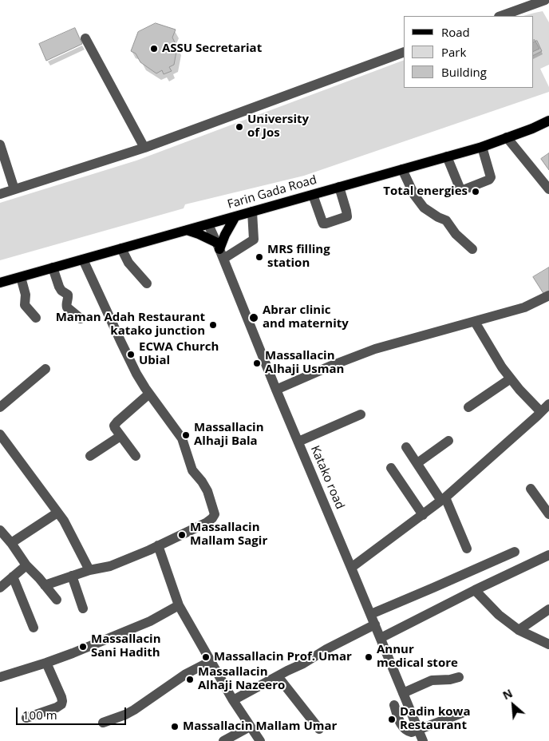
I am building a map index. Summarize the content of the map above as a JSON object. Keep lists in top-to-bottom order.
{
  "streets": {
    "main road": ["Farin Gada Road"],
    "street": ["Katako road"]
  },
  "crossings": [
    ["Farin Gada Road", "Katako road"]
  ],
  "places": [
    "ASSU Secretariat",
    "University of Jos",
    "Total energies",
    "MRS filling station",
    "Abrar clinic and maternity",
    "Maman Adah Restaurant katako junction",
    "ECWA Church Ubial",
    "Massallacin Alhaji Usman",
    "Massallacin Alhaji Bala",
    "Massallacin Mallam Sagir",
    "Massallacin Sani Hadith",
    "Massallacin Prof. Umar",
    "Annur medical store",
    "Massallacin Alhaji Nazeero",
    "Dadin kowa Restaurant",
    "Massallacin Mallam Umar"
  ],
  "legend": ["Road", "Park", "Building"],
  "scale_bar": "100 m",
  "north": "top left"
}
